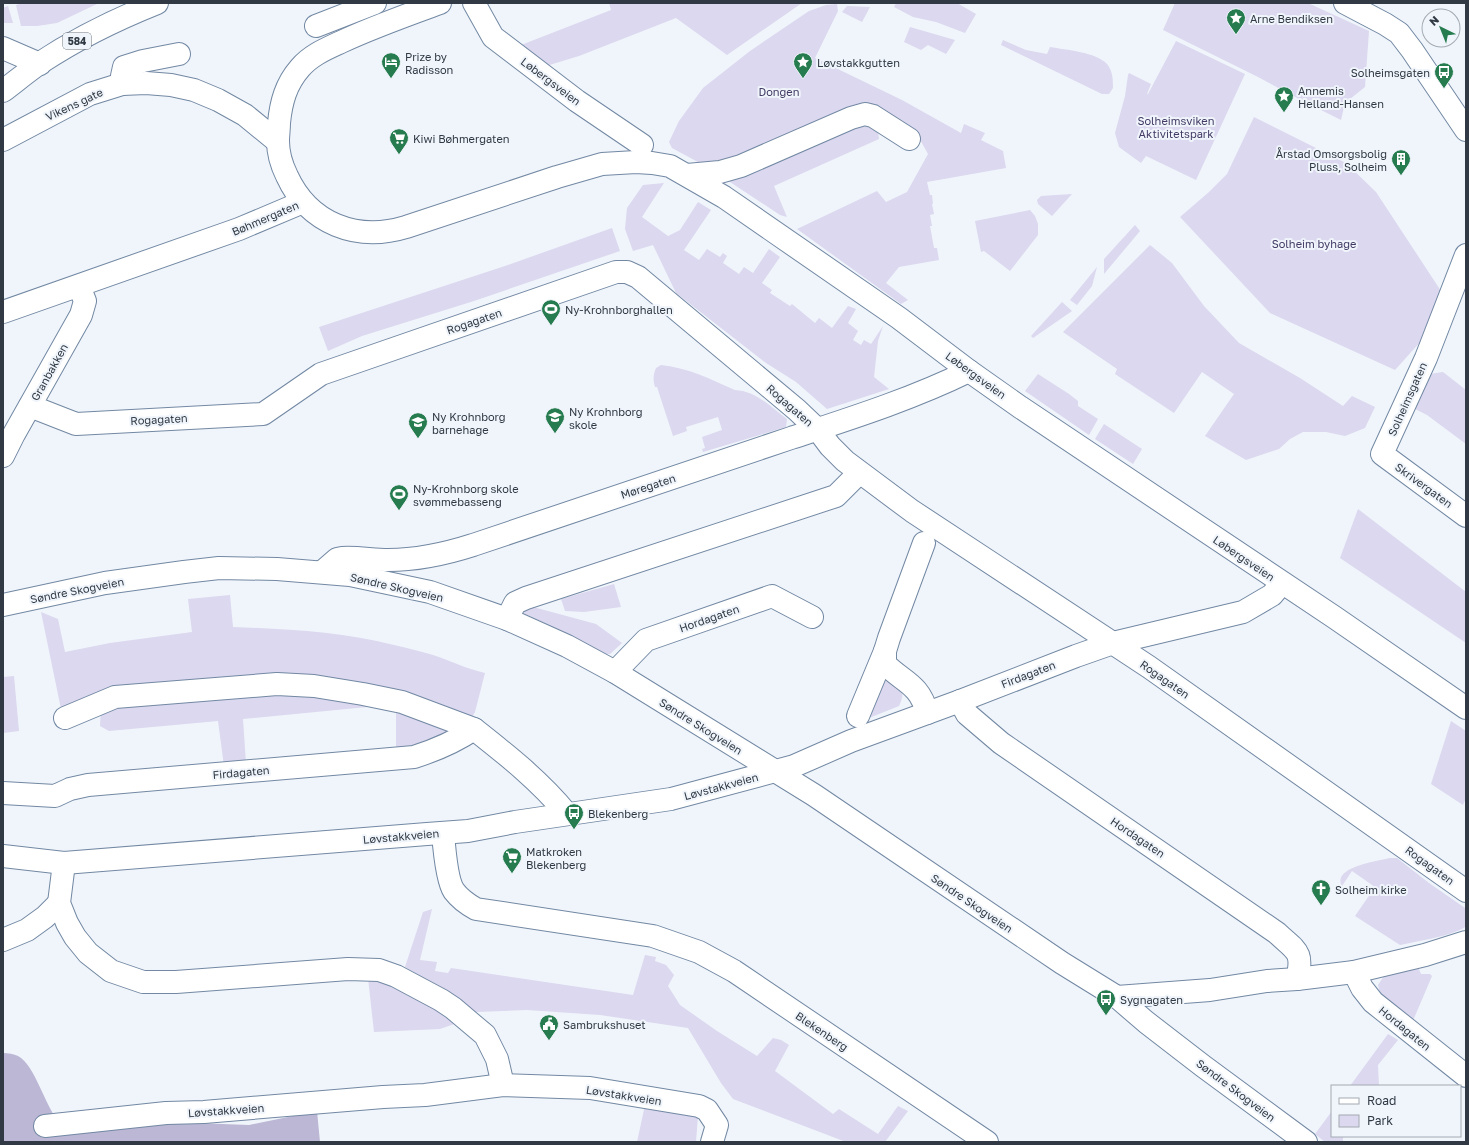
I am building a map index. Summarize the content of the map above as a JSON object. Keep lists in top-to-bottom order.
{
  "streets": {
    "street": [
      "584",
      "Løbergsveien",
      "Vikens gate",
      "Bøhmergaten",
      "Rogagaten",
      "Granbakken",
      "Solheimsgaten",
      "Skrivergaten",
      "Møregaten",
      "Søndre Skogveien",
      "Hordagaten",
      "Firdagaten",
      "Løvstakkveien",
      "Blekenberg"
    ]
  },
  "crossings": [
    ["Løbergsveien", "Bøhmergaten"],
    ["Løbergsveien", "Møregaten"],
    ["Løbergsveien", "Firdagaten"],
    ["Bøhmergaten", "Granbakken"],
    ["Rogagaten", "Granbakken"],
    ["Rogagaten", "Møregaten"],
    ["Rogagaten", "Firdagaten"],
    ["Solheimsgaten", "Skrivergaten"],
    ["Møregaten", "Søndre Skogveien"],
    ["Søndre Skogveien", "Hordagaten"],
    ["Søndre Skogveien", "Firdagaten"],
    ["Søndre Skogveien", "Løvstakkveien"],
    ["Hordagaten", "Firdagaten"],
    ["Firdagaten", "Løvstakkveien"],
    ["Løvstakkveien", "Blekenberg"]
  ],
  "parks": ["Dongen", "Solheimsviken Aktivitetspark", "Solheim byhage"],
  "places": {
    "place": ["Arne Bendiksen", "Løvstakkgutten", "Annemis Helland-Hansen"],
    "hotel": ["Prize by Radisson"],
    "bus stop": ["Solheimsgaten", "Blekenberg", "Sygnagaten"],
    "supermarket": ["Kiwi Bøhmergaten", "Matkroken Blekenberg"],
    "building": ["Årstad Omsorgsbolig Pluss, Solheim"],
    "sports": ["Ny-Krohnborghallen", "Ny-Krohnborg skole svømmebasseng"],
    "school or university": ["Ny Krohnborg skole", "Ny Krohnborg barnehage"],
    "church": ["Solheim kirke"],
    "public building": ["Sambrukshuset"]
  },
  "legend": ["Road", "Park"],
  "north": "top left"
}
